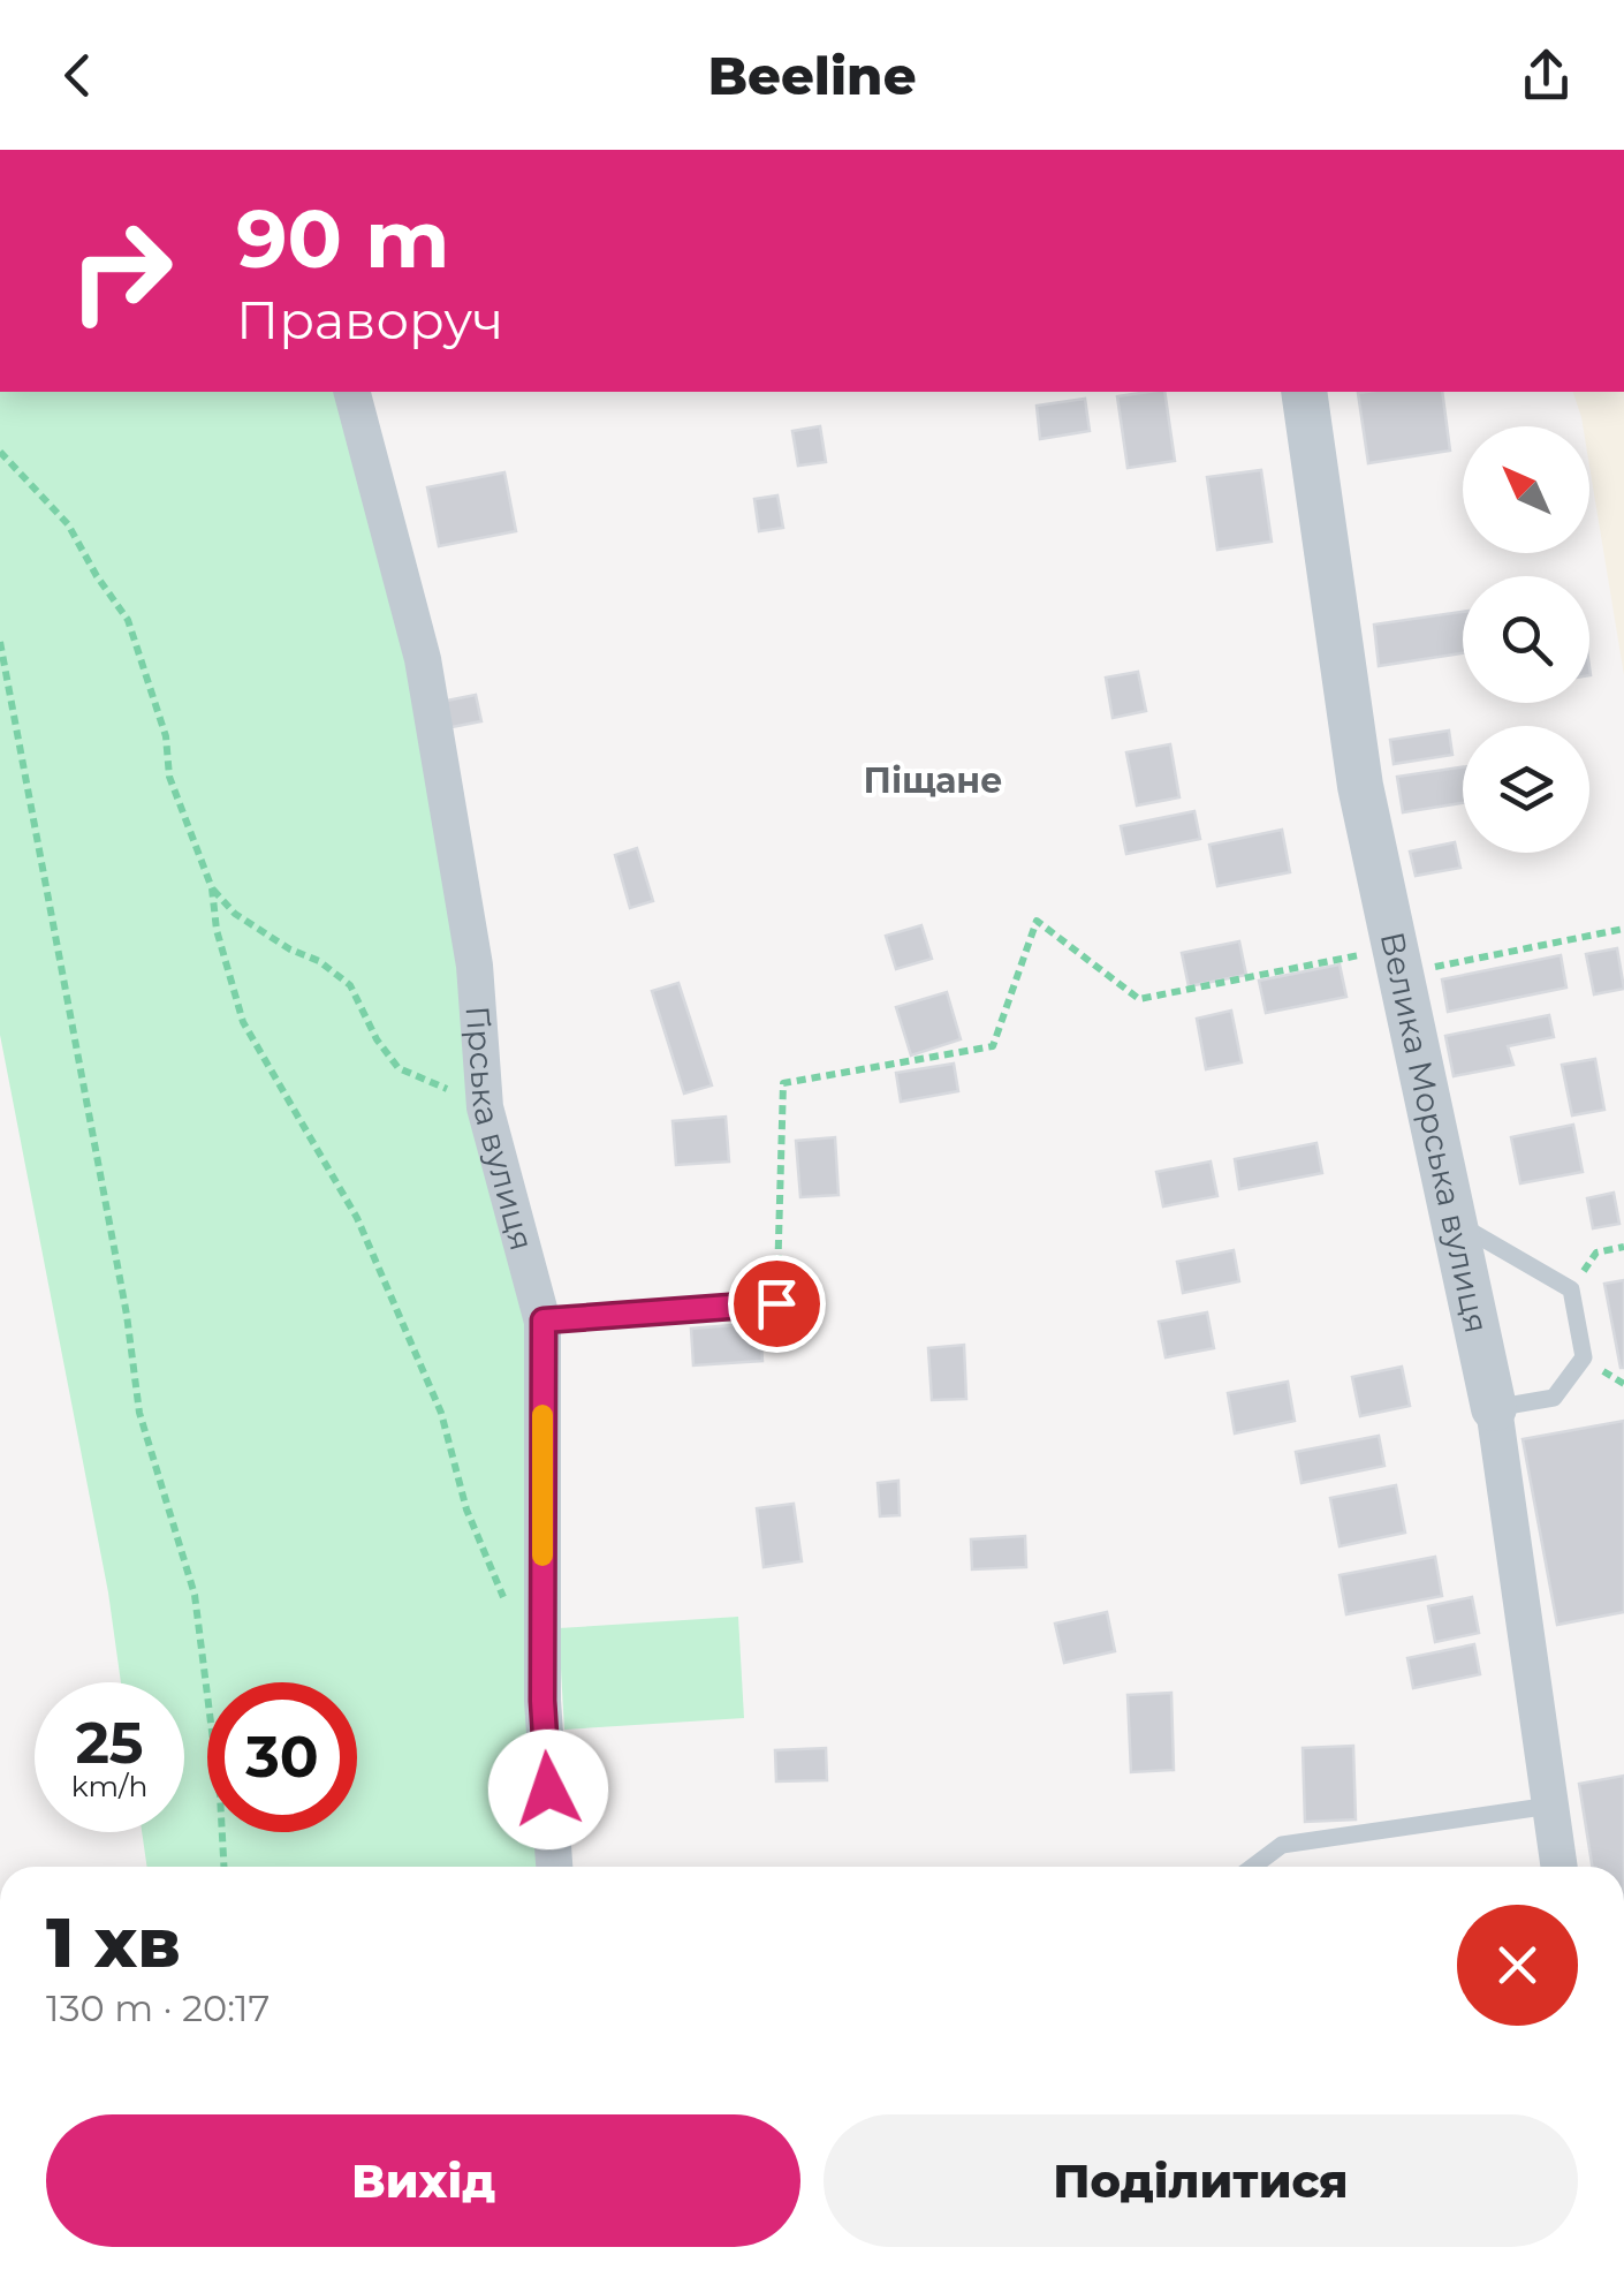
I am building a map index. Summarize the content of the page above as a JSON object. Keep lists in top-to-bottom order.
{
  "streets": {
    "street": ["Гірська вулиця", "Велика Морська вулиця"]
  },
  "districts": ["Піщане"],
  "north": "top left",
  "page": {
    "header": "Beeline",
    "turn": ["90 m", "Праворуч"],
    "speed": "25 km/h",
    "limit": "30",
    "heading": ["1 хв", "130 m · 20:17"],
    "buttons": ["Вихід", "Поділитися"]
  }
}
